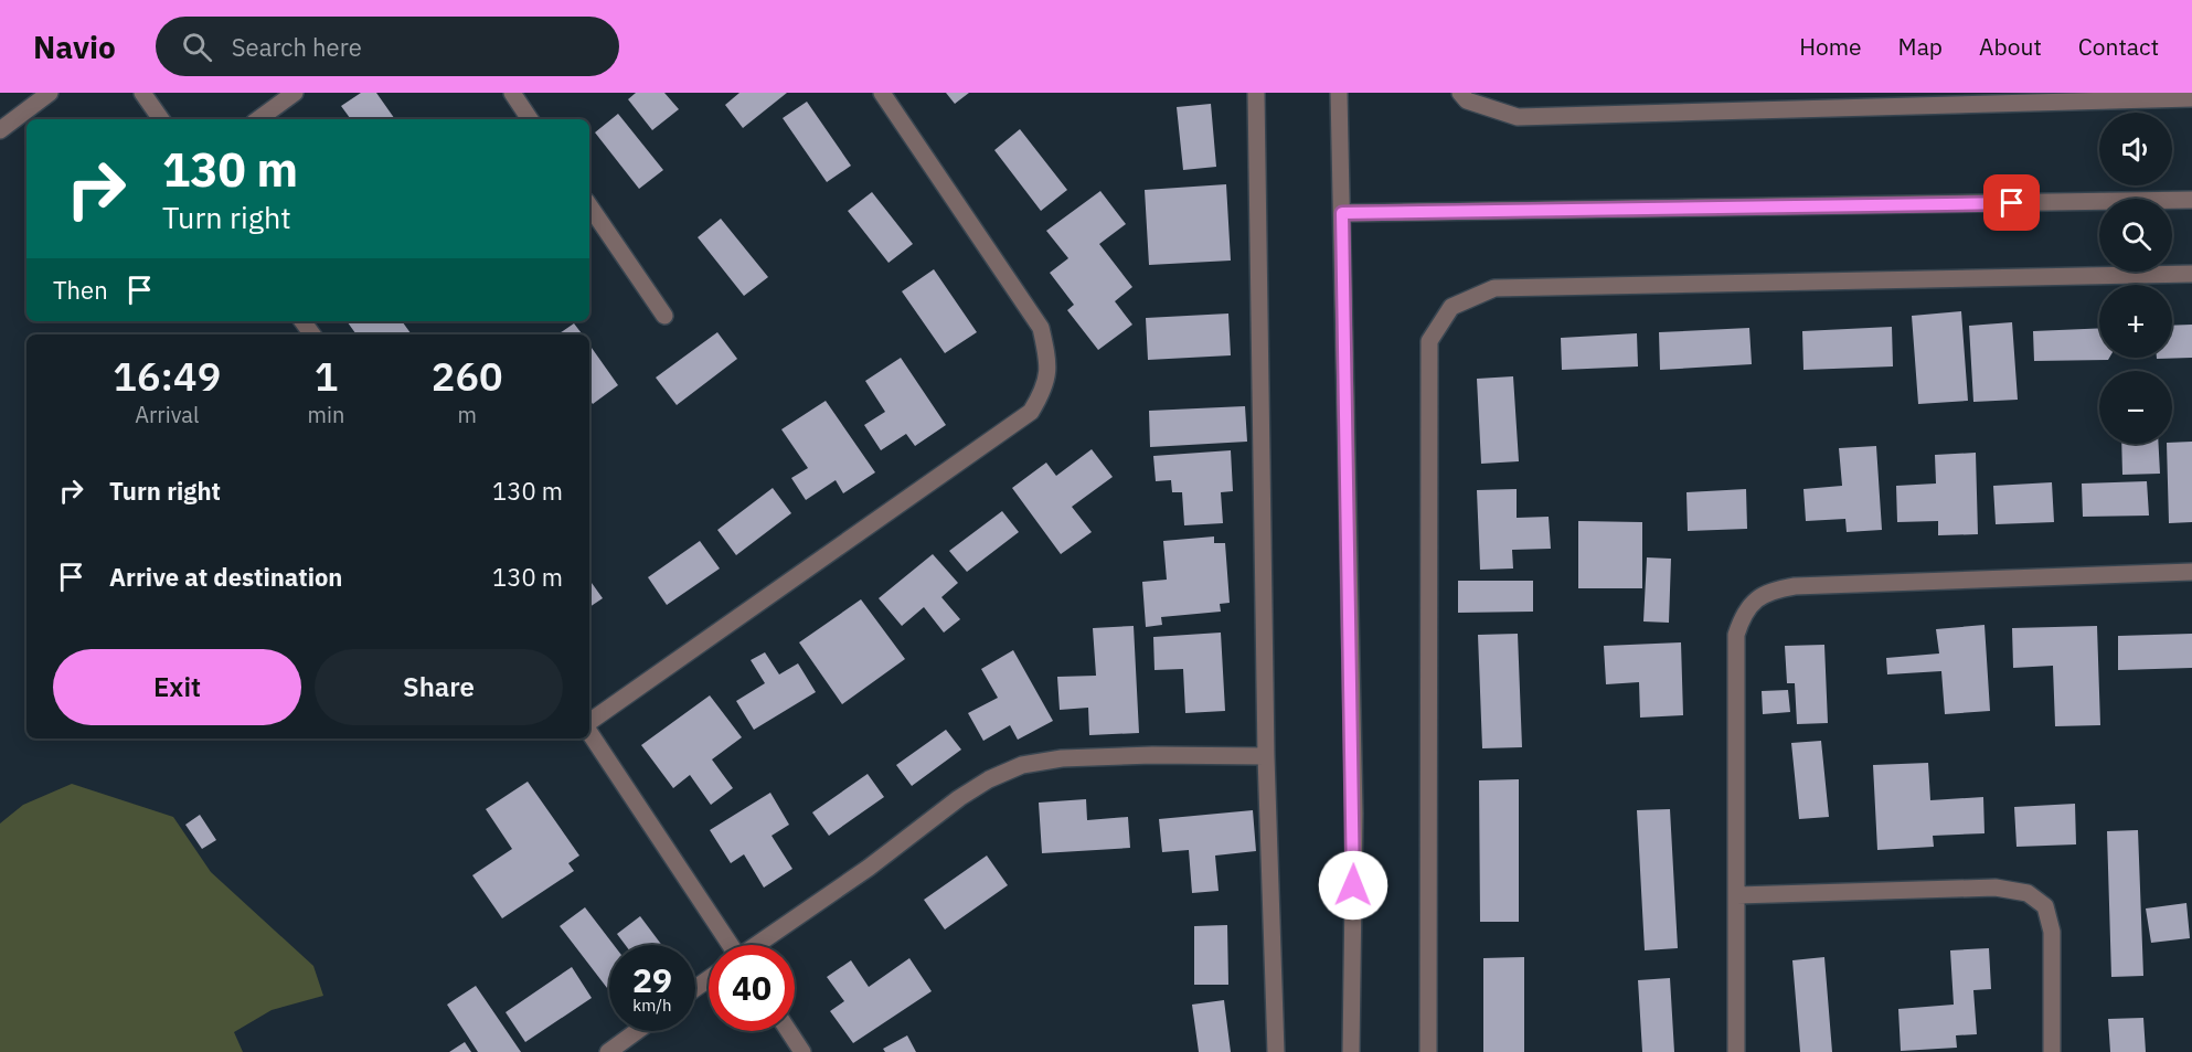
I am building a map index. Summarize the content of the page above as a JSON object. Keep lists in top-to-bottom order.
{
  "page": {
    "header": "Navio",
    "search": "Search here",
    "nav": [
      "Home",
      "Map",
      "About",
      "Contact"
    ],
    "map_buttons": ["+", "−"],
    "turn": ["130 m", "Turn right"],
    "then": "Then",
    "eta": [
      "16:49",
      "Arrival",
      "1",
      "min",
      "260",
      "m"
    ],
    "list": [
      {
        "name": "Turn right",
        "value": "130 m"
      },
      {
        "name": "Arrive at destination",
        "value": "130 m"
      }
    ],
    "buttons": ["Exit", "Share"],
    "speed": "29 km/h",
    "limit": "40"
  }
}
